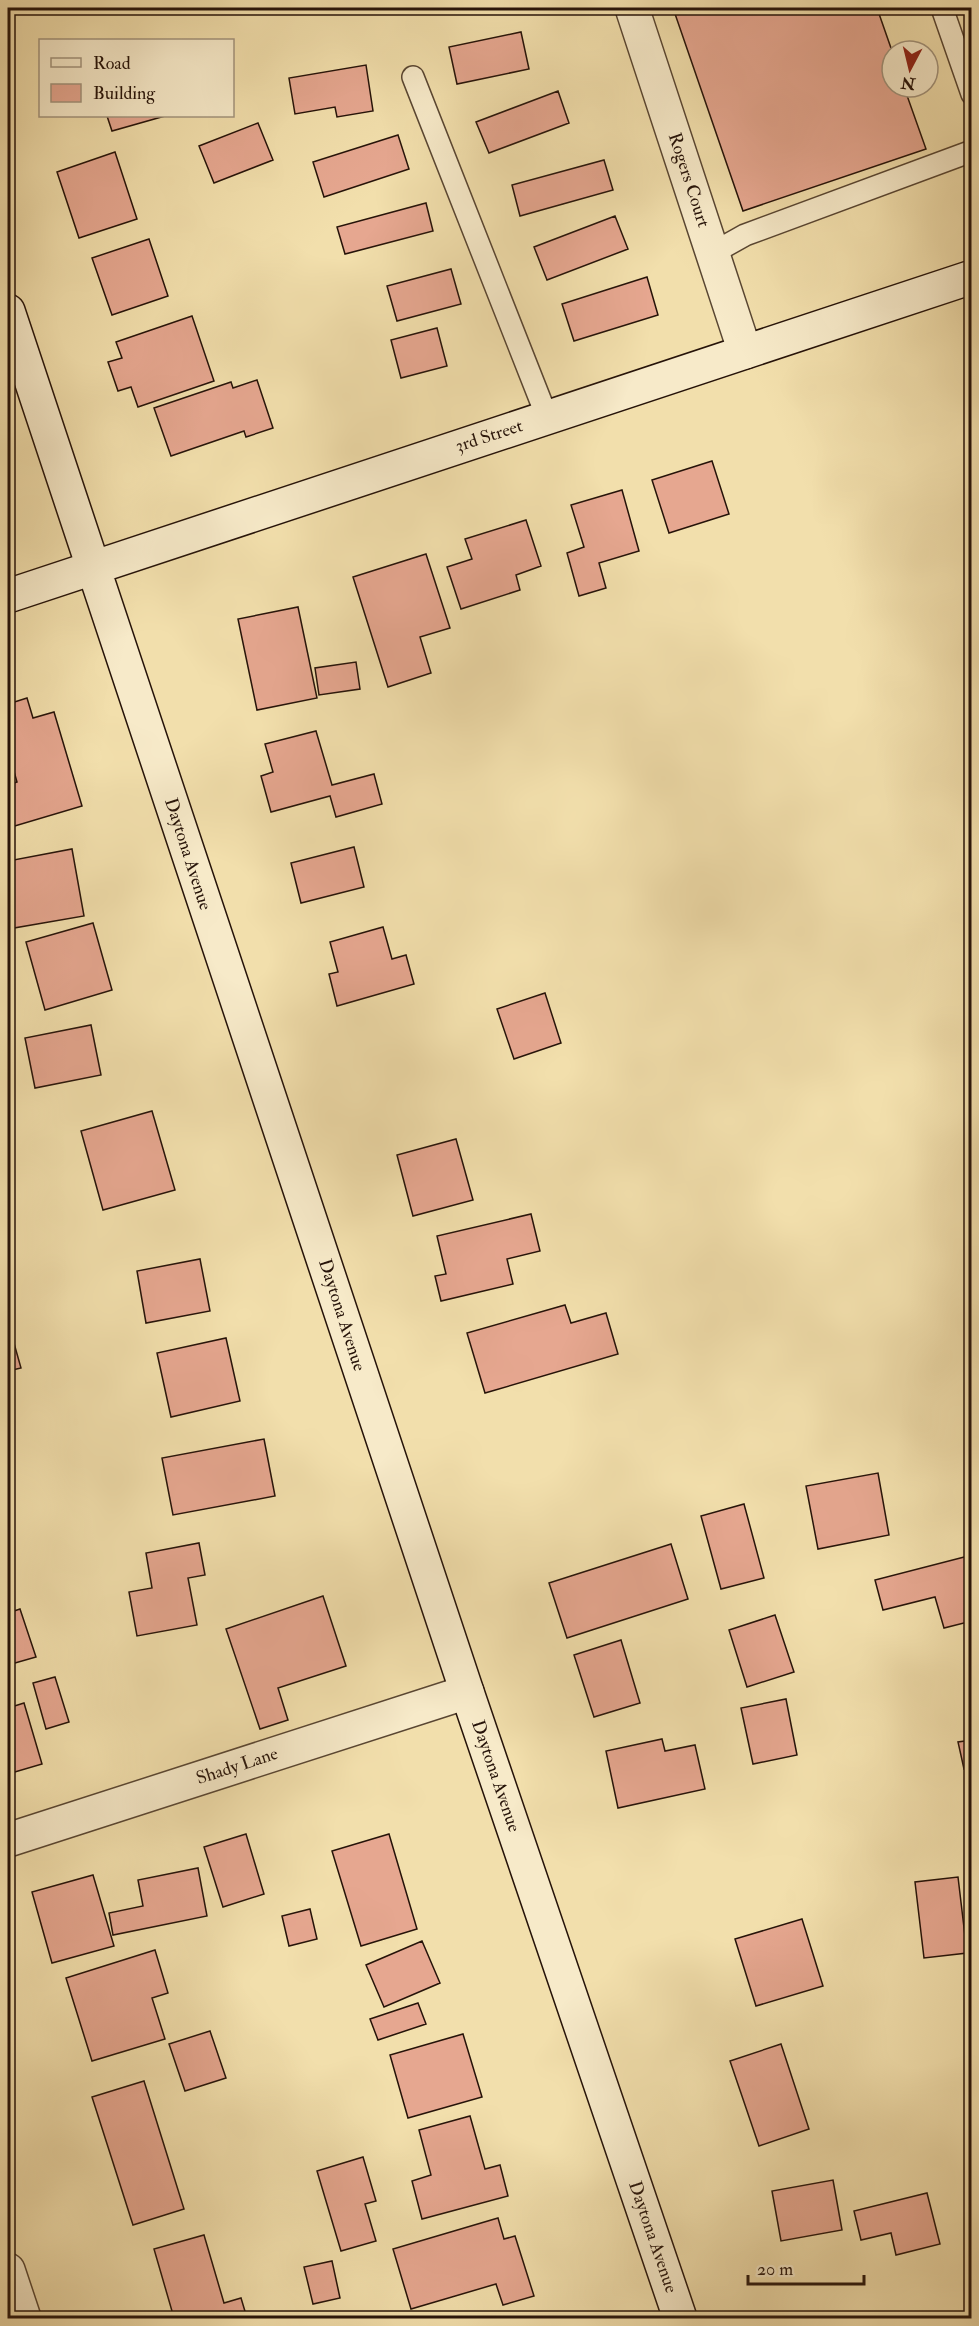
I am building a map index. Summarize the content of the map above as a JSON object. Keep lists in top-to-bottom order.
{
  "streets": {
    "street": [
      "Rogers Court",
      "3rd Street",
      "Daytona Avenue",
      "Shady Lane"
    ]
  },
  "crossings": [
    ["Rogers Court", "3rd Street"],
    ["3rd Street", "Daytona Avenue"],
    ["Daytona Avenue", "Shady Lane"]
  ],
  "legend": ["Road", "Building"],
  "scale_bar": "20 m",
  "north": "bottom"
}
